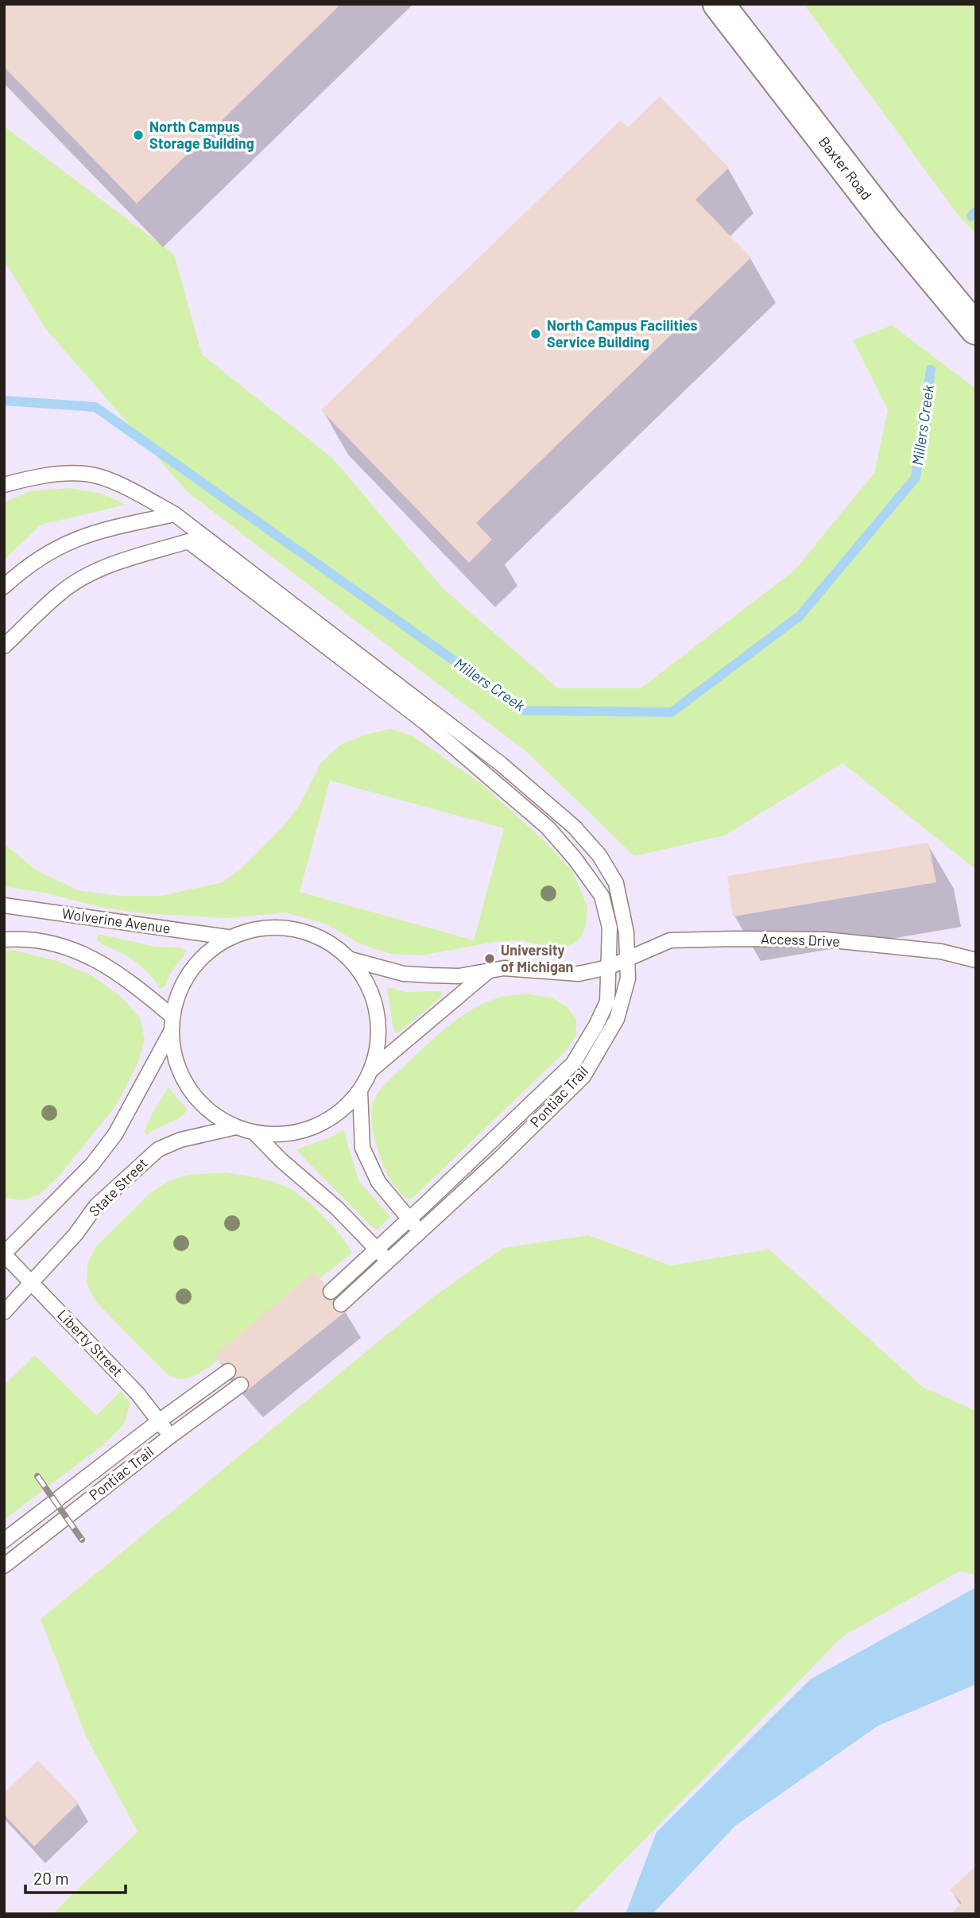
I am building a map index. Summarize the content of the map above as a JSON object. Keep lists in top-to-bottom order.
{
  "streets": {
    "street": ["Baxter Road"],
    "lane": [
      "Wolverine Avenue",
      "Access Drive",
      "Pontiac Trail",
      "State Street",
      "Liberty Street"
    ]
  },
  "crossings": [
    ["Access Drive", "Pontiac Trail"],
    ["Pontiac Trail", "Liberty Street"],
    ["State Street", "Liberty Street"]
  ],
  "water": ["Millers Creek"],
  "places": ["North Campus Storage Building", "North Campus Facilities Service Building", "University of Michigan"],
  "scale_bar": "20 m"
}
